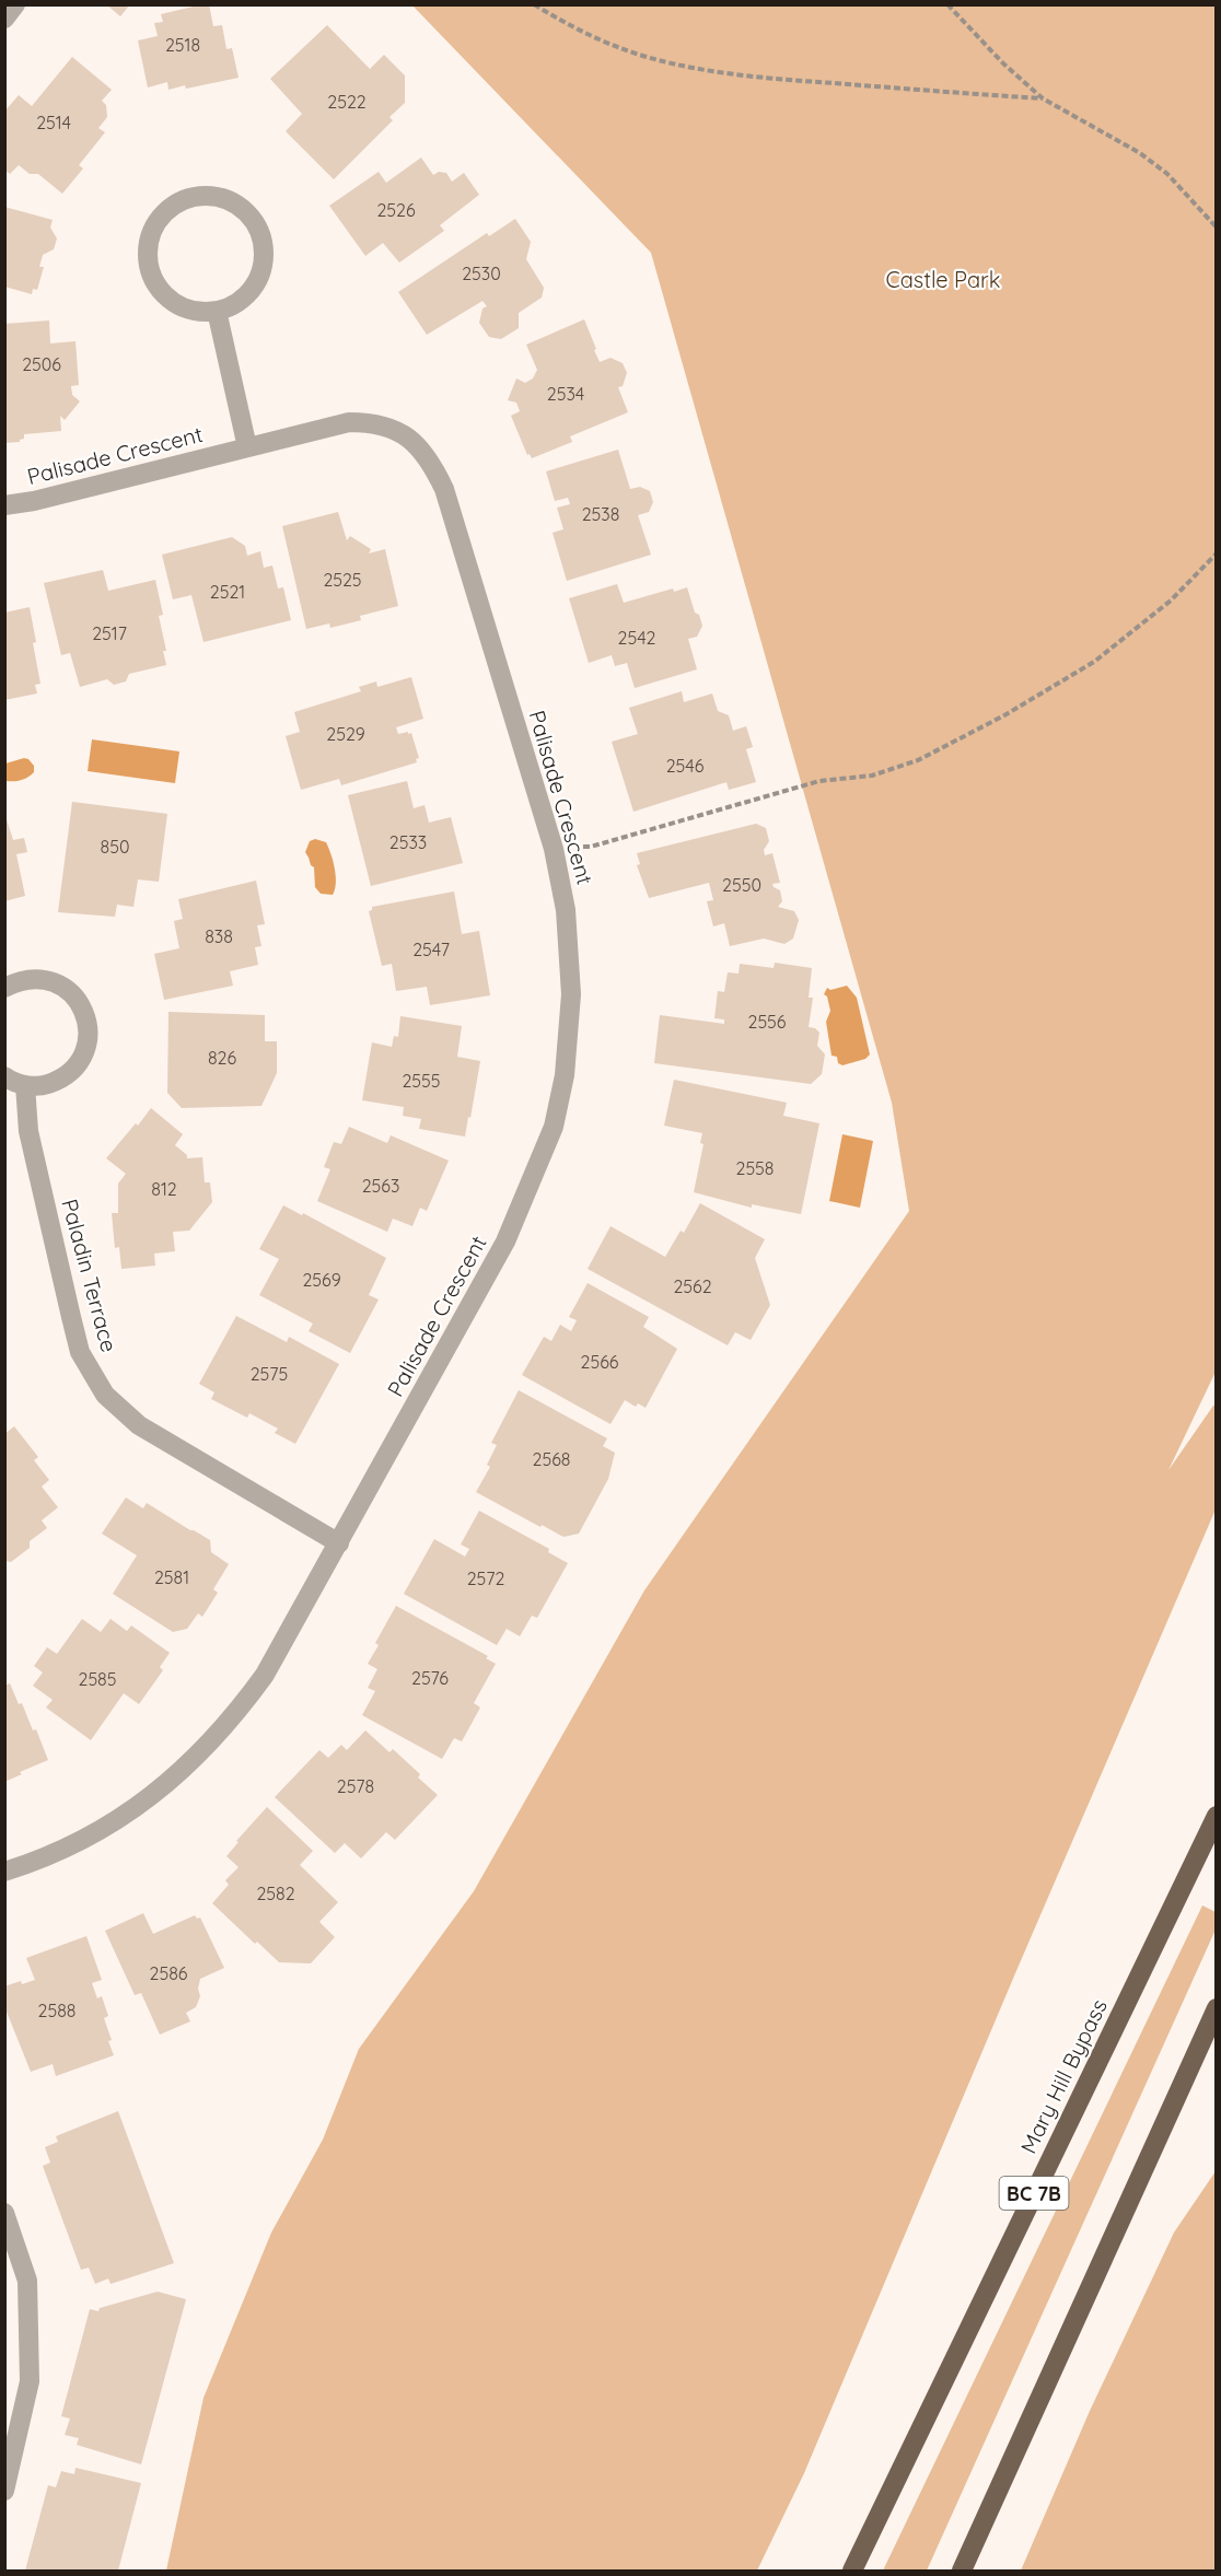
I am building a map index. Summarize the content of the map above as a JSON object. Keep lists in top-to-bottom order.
{
  "streets": {
    "highway": ["Mary Hill Bypass", "BC 7B"],
    "street": ["Palisade Crescent", "Paladin Terrace"]
  },
  "crossings": [
    ["Palisade Crescent", "Paladin Terrace"]
  ],
  "parks": ["Castle Park"],
  "house_numbers": [
    "2518",
    "2522",
    "2514",
    "2526",
    "2530",
    "2506",
    "2534",
    "2538",
    "2525",
    "2521",
    "2517",
    "2542",
    "2529",
    "2546",
    "2533",
    "850",
    "2550",
    "838",
    "2547",
    "2556",
    "826",
    "2555",
    "2558",
    "2563",
    "812",
    "2569",
    "2562",
    "2566",
    "2575",
    "2568",
    "2581",
    "2572",
    "2576",
    "2585",
    "2578",
    "2582",
    "2586",
    "2588"
  ]
}
